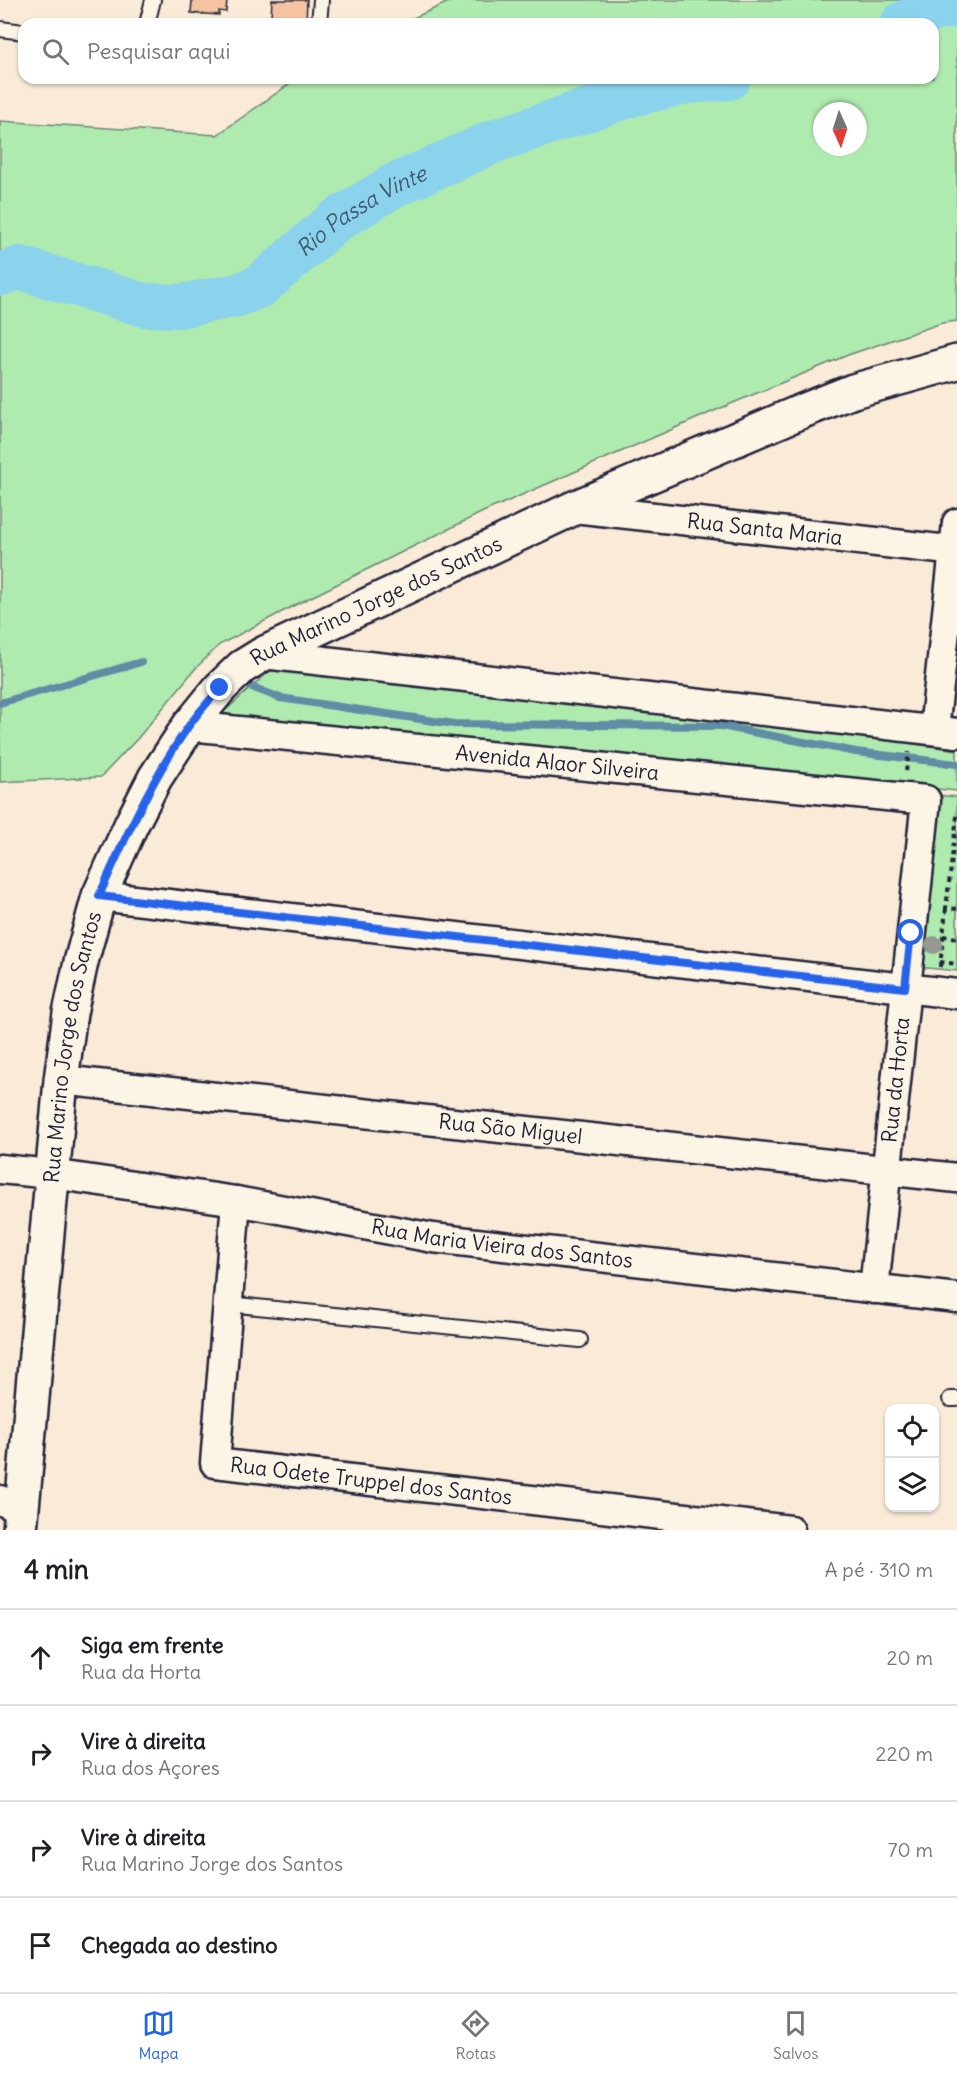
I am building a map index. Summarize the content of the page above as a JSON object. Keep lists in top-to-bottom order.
{
  "streets": {
    "street": [
      "Rua Santa Maria",
      "Rua Marino Jorge dos Santos",
      "Avenida Alaor Silveira",
      "Rua da Horta",
      "Rua São Miguel",
      "Rua Maria Vieira dos Santos",
      "Rua Odete Truppel dos Santos"
    ]
  },
  "crossings": [
    ["Rua Santa Maria", "Rua Marino Jorge dos Santos"],
    ["Rua Marino Jorge dos Santos", "Avenida Alaor Silveira"],
    ["Rua Marino Jorge dos Santos", "Rua São Miguel"],
    ["Rua Marino Jorge dos Santos", "Rua Maria Vieira dos Santos"],
    ["Avenida Alaor Silveira", "Rua da Horta"],
    ["Rua da Horta", "Rua São Miguel"],
    ["Rua da Horta", "Rua Maria Vieira dos Santos"],
    ["Rua Maria Vieira dos Santos", "Rua Odete Truppel dos Santos"]
  ],
  "water": ["Rio Passa Vinte"],
  "north": "bottom",
  "page": {
    "search": "Pesquisar aqui",
    "heading": ["4 min", "A pé · 310 m"],
    "list": [
      ["Siga em frente", "Rua da Horta", "20 m"],
      ["Vire à direita", "Rua dos Açores", "220 m"],
      ["Vire à direita", "Rua Marino Jorge dos Santos", "70 m"],
      "Chegada ao destino"
    ],
    "nav": ["Mapa", "Rotas", "Salvos"]
  }
}
